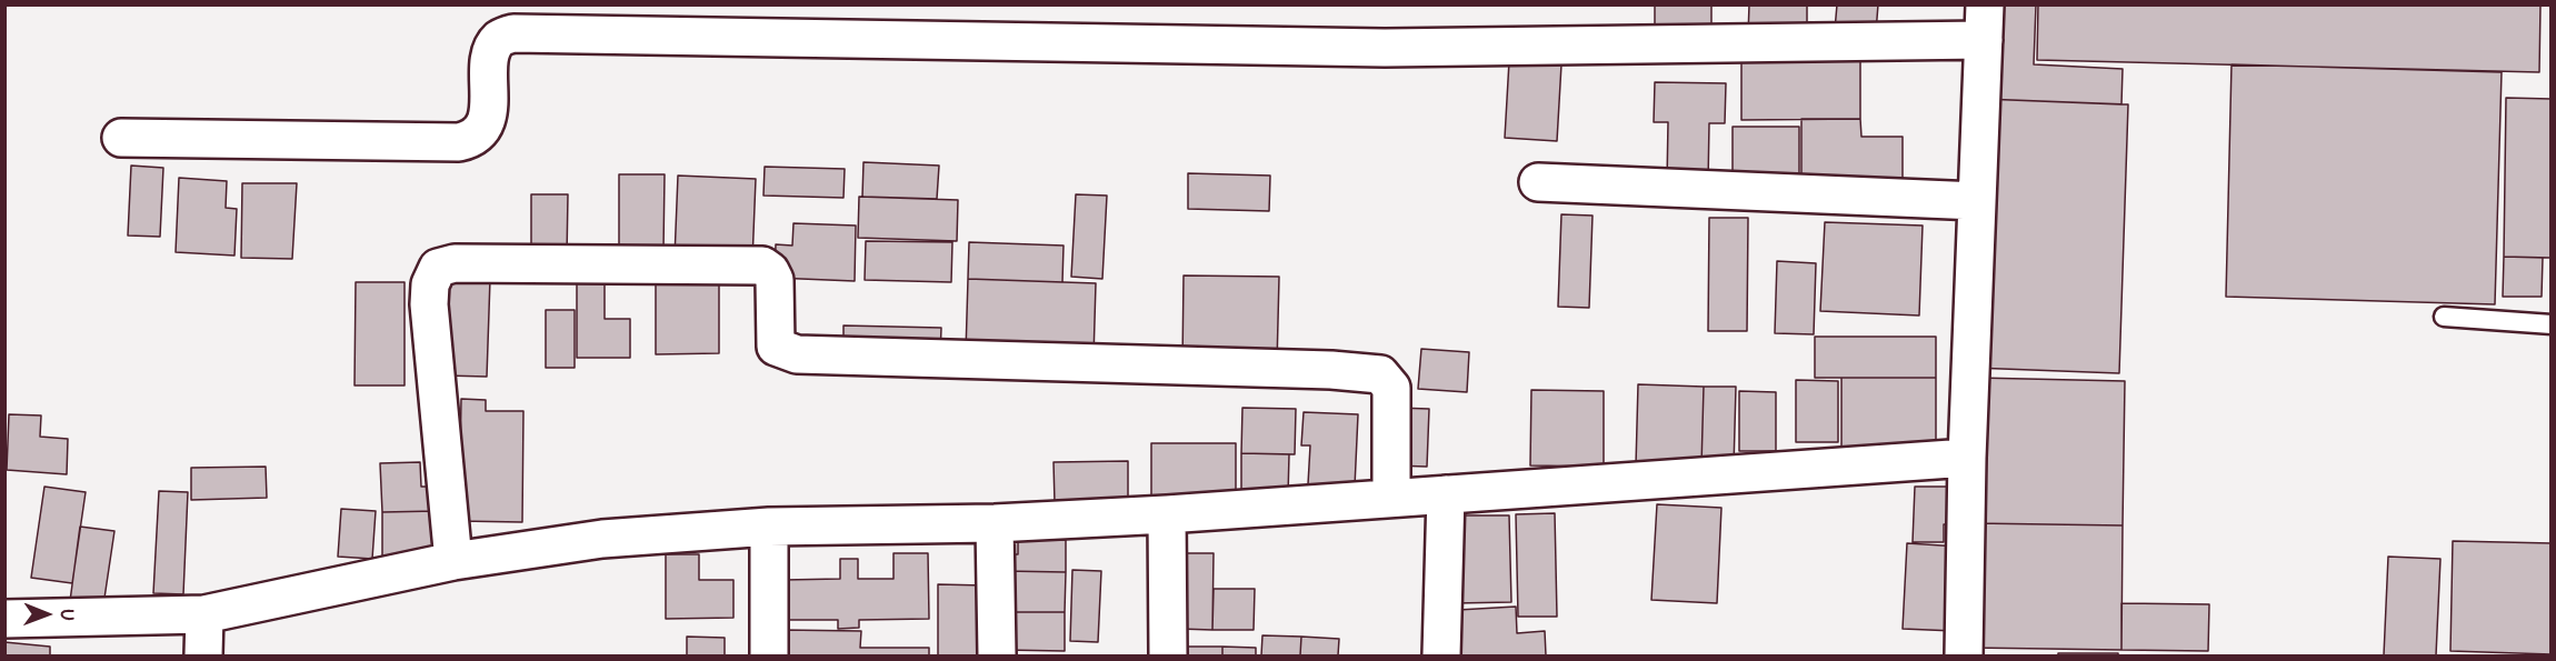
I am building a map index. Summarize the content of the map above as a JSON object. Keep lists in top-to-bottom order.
{
  "north": "right"
}
